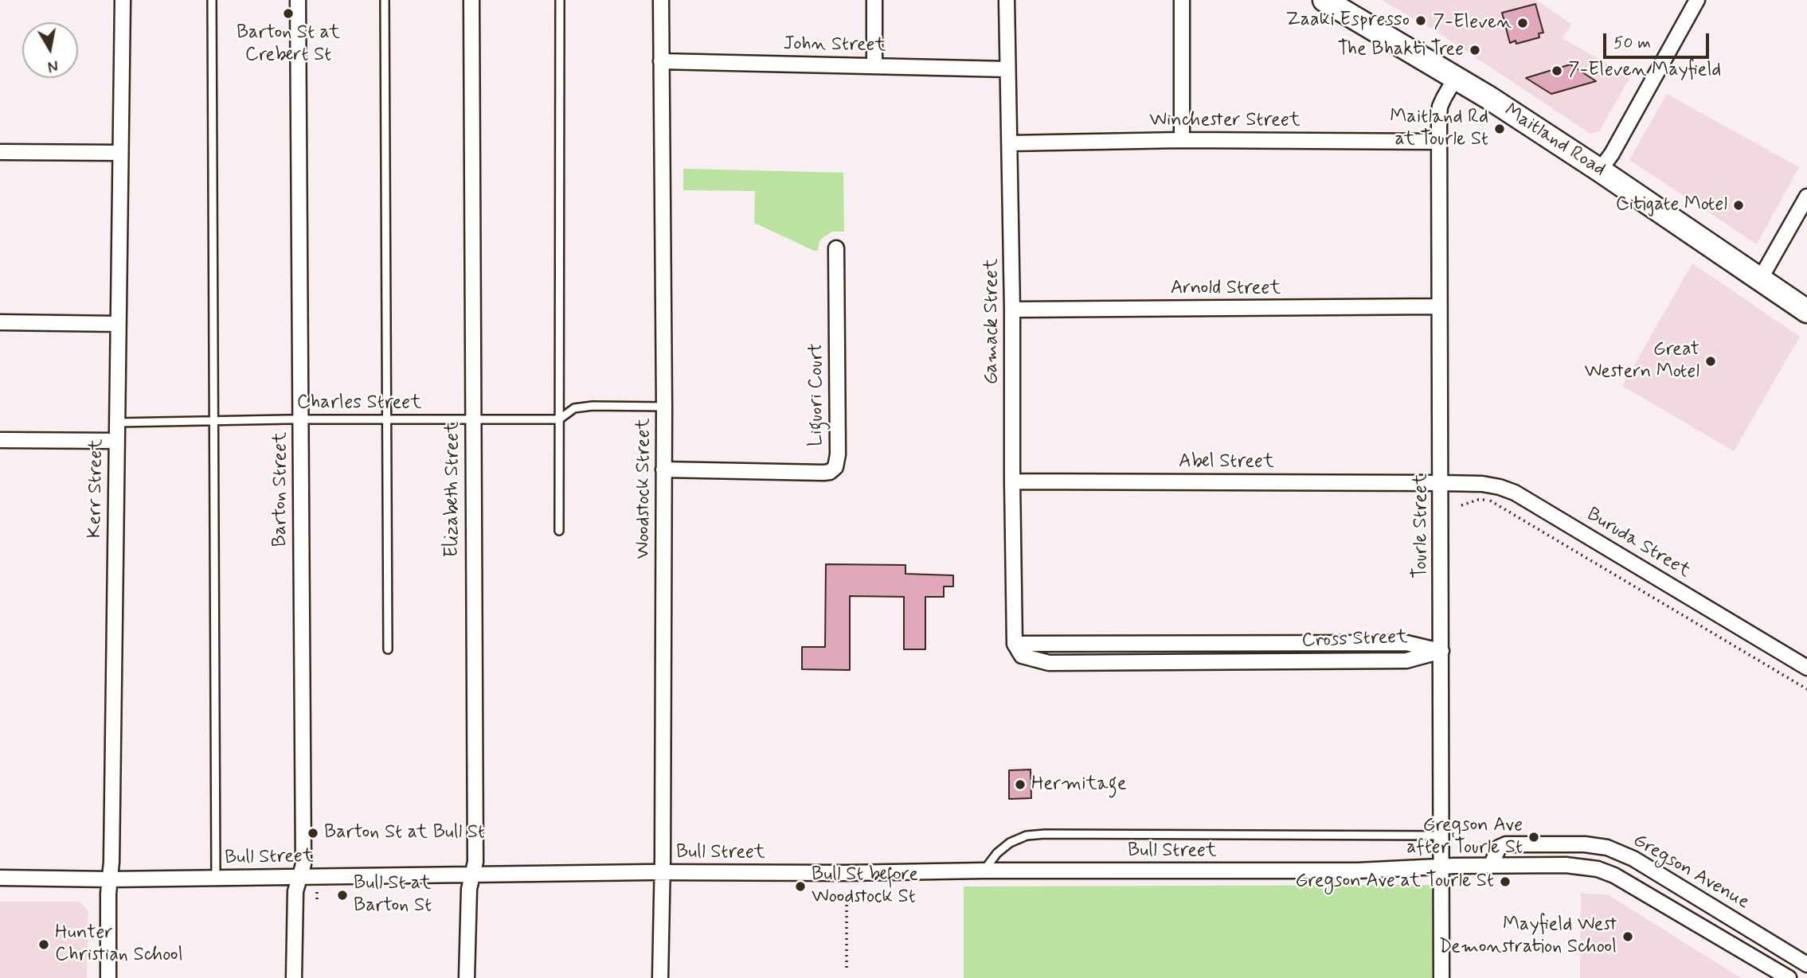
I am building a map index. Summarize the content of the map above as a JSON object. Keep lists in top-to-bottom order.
{
  "streets": {
    "main road": ["Maitland Road"],
    "street": [
      "John Street",
      "Winchester Street",
      "Arnold Street",
      "Gamack Street",
      "Liguori Court",
      "Abel Street",
      "Kerr Street",
      "Woodstock Street",
      "Barton Street",
      "Elizabeth Street",
      "Tourle Street",
      "Buruda Street",
      "Cross Street",
      "Bull Street",
      "Gregson Avenue"
    ],
    "lane": ["Charles Street"]
  },
  "crossings": [
    ["John Street", "Gamack Street"],
    ["John Street", "Woodstock Street"],
    ["Winchester Street", "Gamack Street"],
    ["Winchester Street", "Tourle Street"],
    ["Maitland Road", "Tourle Street"],
    ["Arnold Street", "Gamack Street"],
    ["Arnold Street", "Tourle Street"],
    ["Gamack Street", "Abel Street"],
    ["Gamack Street", "Cross Street"],
    ["Liguori Court", "Woodstock Street"],
    ["Charles Street", "Kerr Street"],
    ["Charles Street", "Woodstock Street"],
    ["Charles Street", "Barton Street"],
    ["Charles Street", "Elizabeth Street"],
    ["Abel Street", "Tourle Street"],
    ["Abel Street", "Buruda Street"],
    ["Kerr Street", "Bull Street"],
    ["Woodstock Street", "Bull Street"],
    ["Barton Street", "Bull Street"],
    ["Elizabeth Street", "Bull Street"],
    ["Tourle Street", "Buruda Street"],
    ["Tourle Street", "Cross Street"],
    ["Tourle Street", "Bull Street"]
  ],
  "places": [
    "Barton St at Crebert St",
    "Zaaki Espresso",
    "7-Eleven",
    "The Bhakti Tree",
    "7-Eleven Mayfield",
    "Maitland Rd at Tourle St",
    "Citigate Motel",
    "Great Western Motel",
    "Hermitage",
    "Barton St at Bull St",
    "Gregson Ave after Tourle St",
    "Gregson Ave at Tourle St",
    "Bull St before Woodstock St",
    "Bull St at Barton St",
    "Mayfield West Demonstration School",
    "Hunter Christian School"
  ],
  "scale_bar": "50 m",
  "north": "bottom"
}
